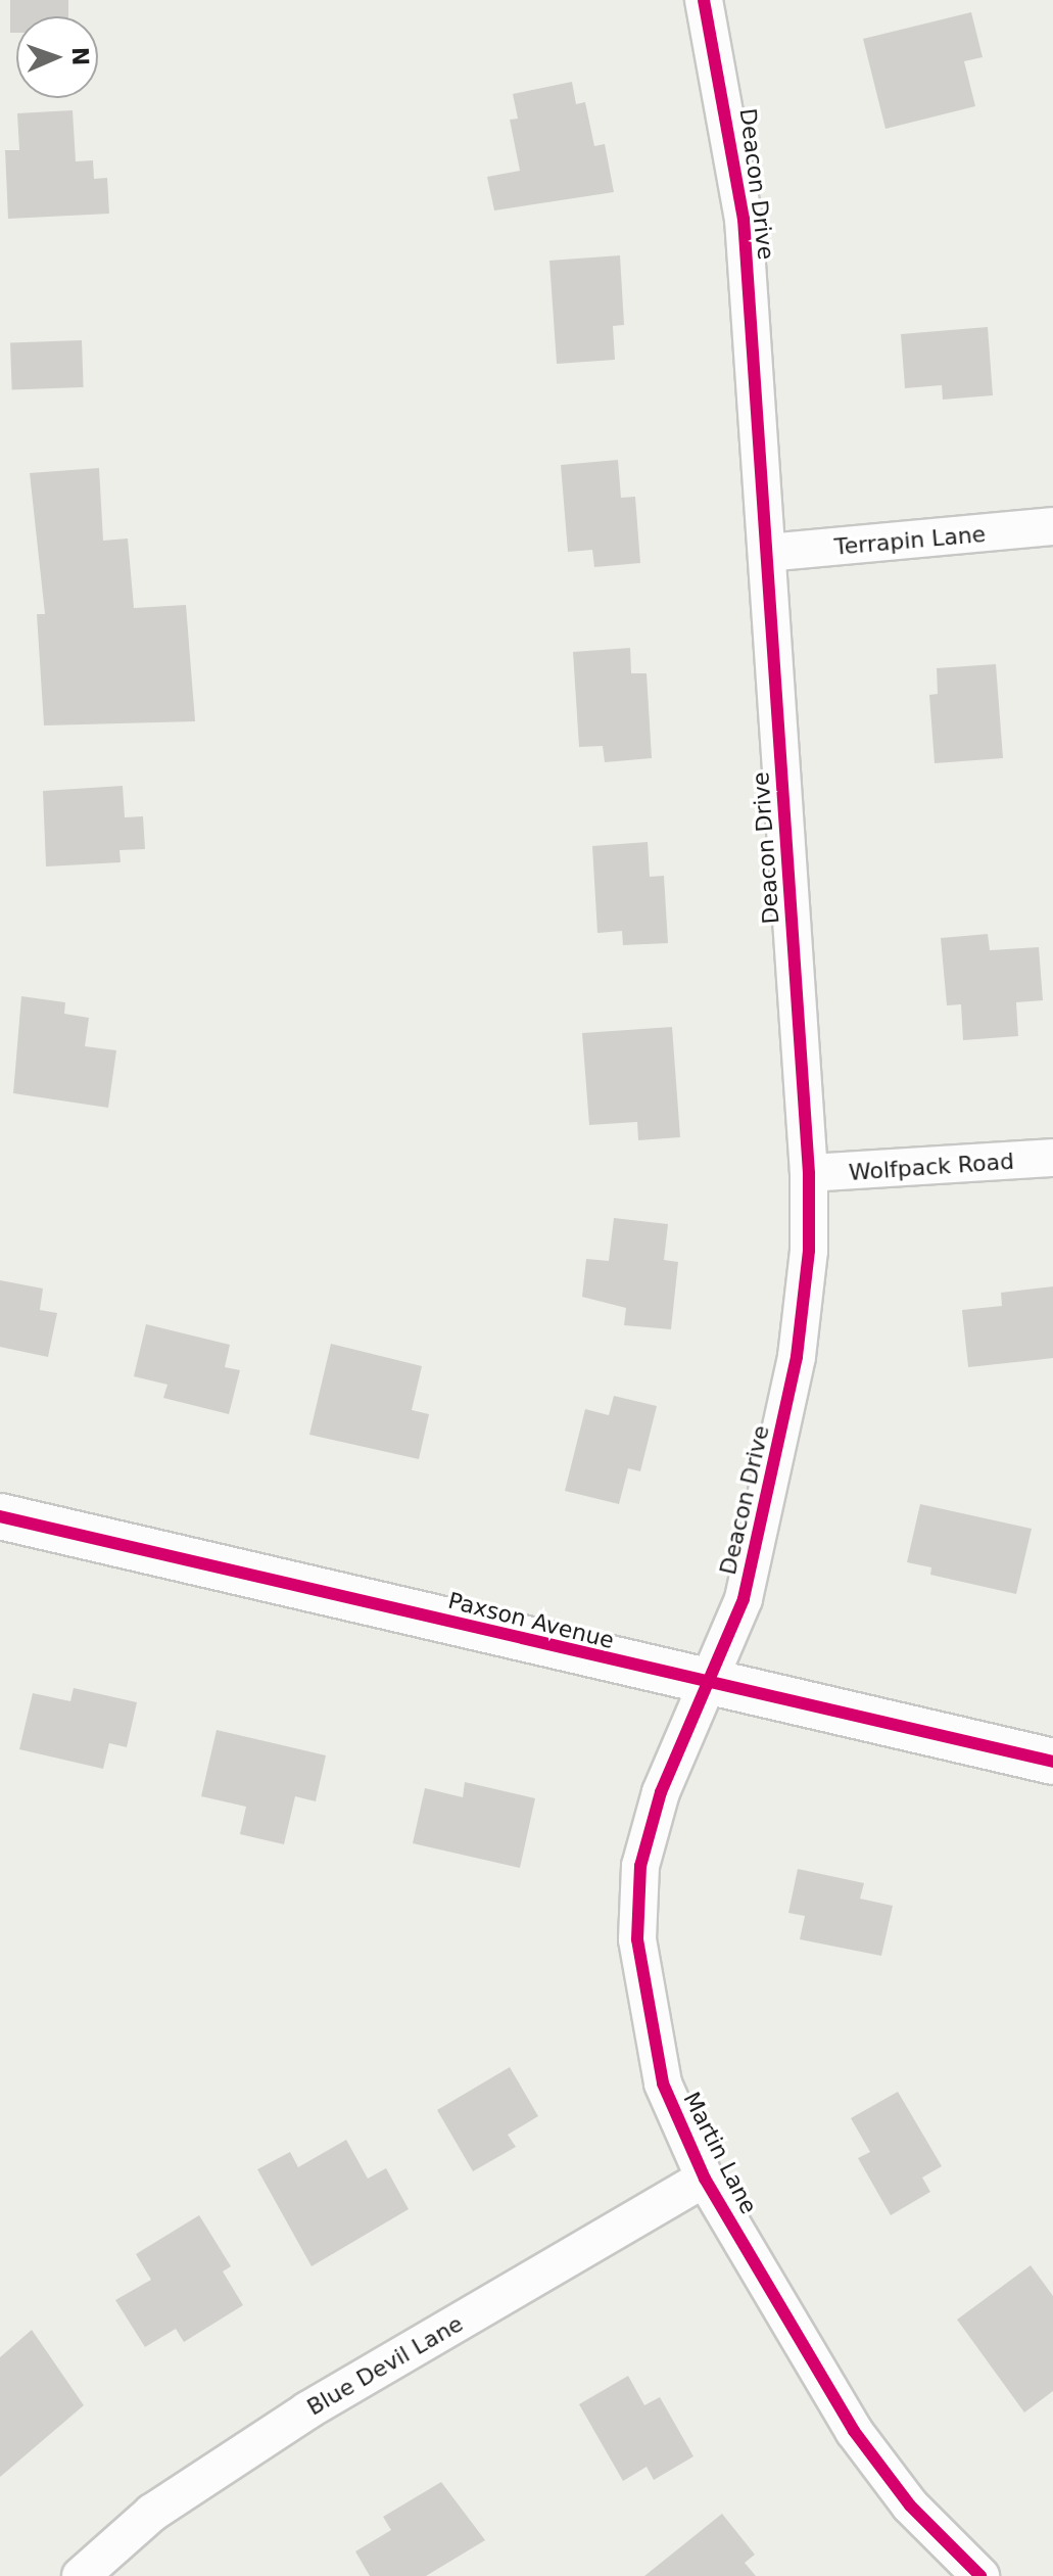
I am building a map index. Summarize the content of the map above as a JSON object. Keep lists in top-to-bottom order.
{
  "streets": {
    "street": [
      "Deacon Drive",
      "Terrapin Lane",
      "Wolfpack Road",
      "Paxson Avenue",
      "Martin Lane",
      "Blue Devil Lane"
    ]
  },
  "crossings": [
    ["Deacon Drive", "Terrapin Lane"],
    ["Deacon Drive", "Wolfpack Road"],
    ["Deacon Drive", "Paxson Avenue"],
    ["Deacon Drive", "Martin Lane"],
    ["Paxson Avenue", "Martin Lane"],
    ["Martin Lane", "Blue Devil Lane"]
  ],
  "north": "right"
}
